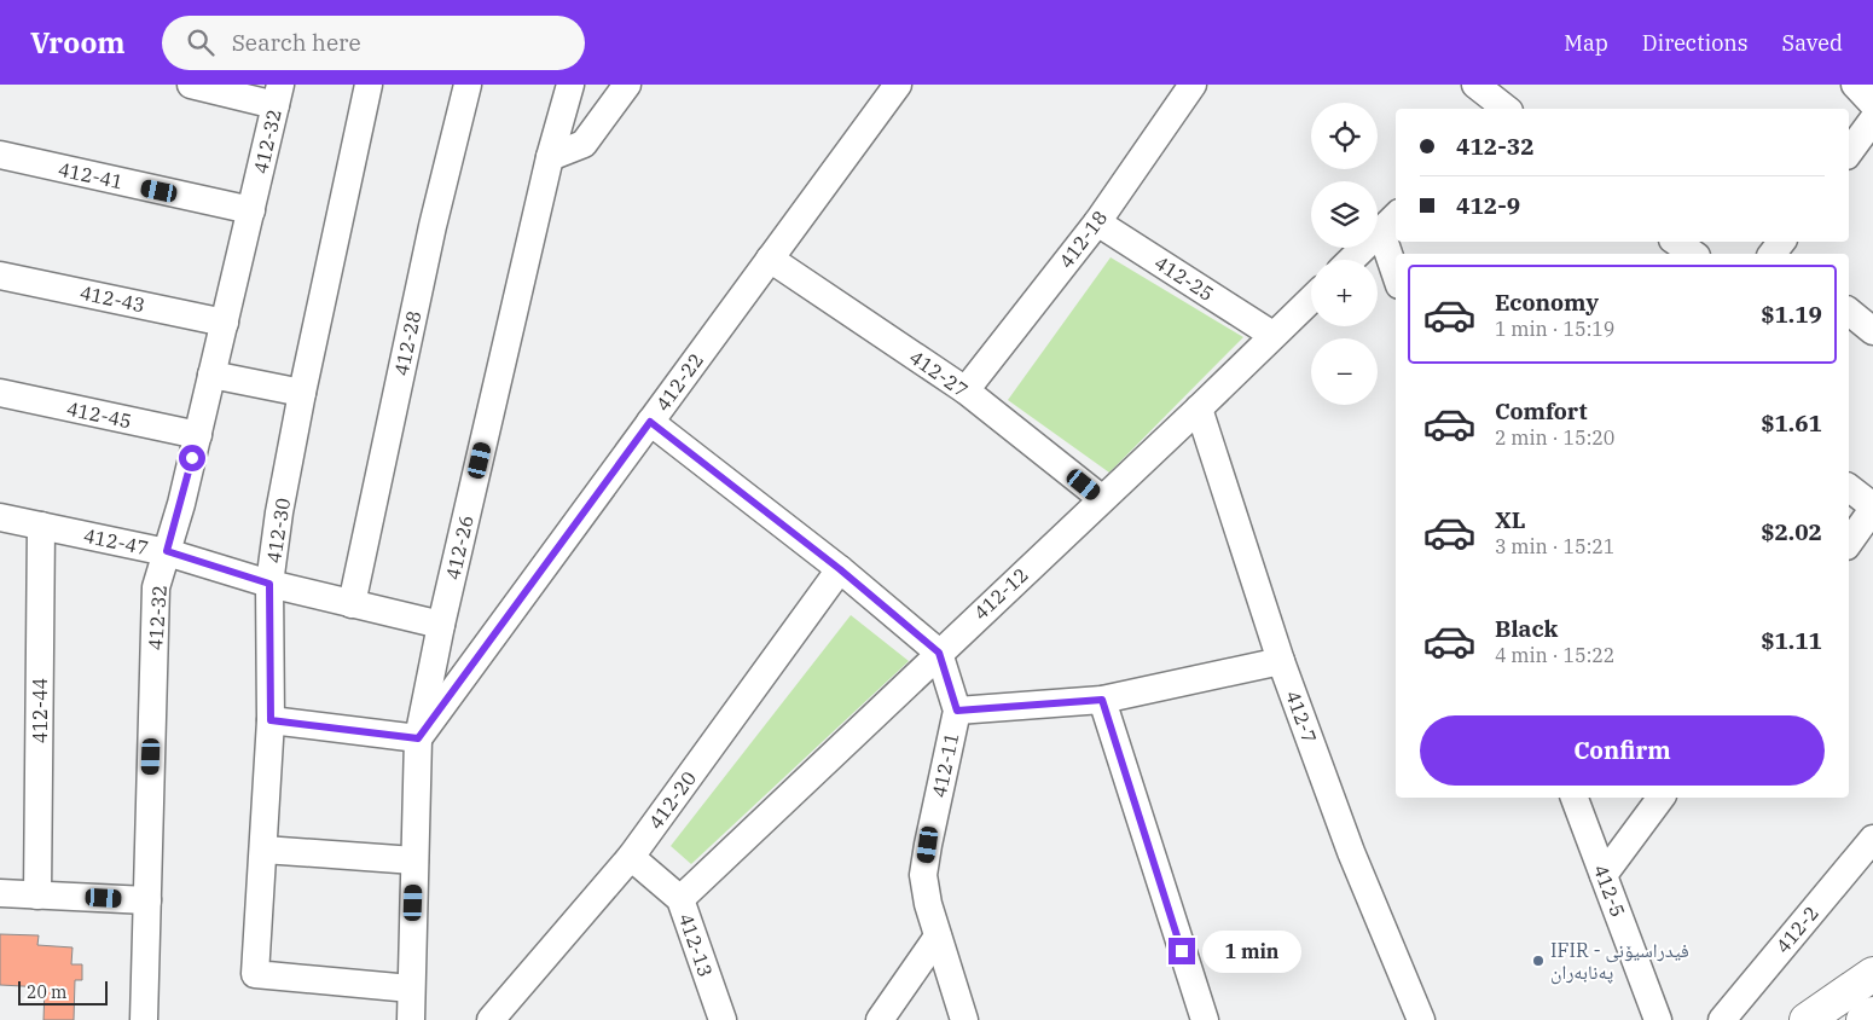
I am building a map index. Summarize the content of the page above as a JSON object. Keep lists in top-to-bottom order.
{
  "streets": {
    "street": [
      "412-32",
      "412-41",
      "412-18",
      "412-25",
      "412-43",
      "412-28",
      "412-27",
      "412-22",
      "412-45",
      "412-30",
      "412-47",
      "412-26",
      "412-12",
      "412-44",
      "412-7",
      "412-11",
      "412-20",
      "412-5",
      "412-2",
      "412-13"
    ]
  },
  "crossings": [
    ["412-32", "412-41"],
    ["412-32", "412-43"],
    ["412-32", "412-45"],
    ["412-32", "412-47"],
    ["412-18", "412-25"],
    ["412-18", "412-27"],
    ["412-25", "412-12"],
    ["412-28", "412-47"],
    ["412-27", "412-22"],
    ["412-27", "412-12"],
    ["412-22", "412-26"],
    ["412-30", "412-47"],
    ["412-30", "412-26"],
    ["412-47", "412-26"],
    ["412-47", "412-44"],
    ["412-12", "412-7"],
    ["412-12", "412-11"],
    ["412-12", "412-13"],
    ["412-20", "412-13"]
  ],
  "places": ["IFIR - فیدراسیۆنی پەنابەران"],
  "scale_bar": "20 m",
  "page": {
    "header": "Vroom",
    "search": "Search here",
    "nav": ["Map", "Directions", "Saved"],
    "map_buttons": ["+", "−"],
    "banner": ["412-32", "412-9"],
    "list": [
      {
        "name": "Economy",
        "note": "1 min · 15:19",
        "value": "$1.19"
      },
      {
        "name": "Comfort",
        "note": "2 min · 15:20",
        "value": "$1.61"
      },
      {
        "name": "XL",
        "note": "3 min · 15:21",
        "value": "$2.02"
      },
      {
        "name": "Black",
        "note": "4 min · 15:22",
        "value": "$1.11"
      }
    ],
    "buttons": "Confirm",
    "bubble": "1 min",
    "scale": "20 m"
  }
}
